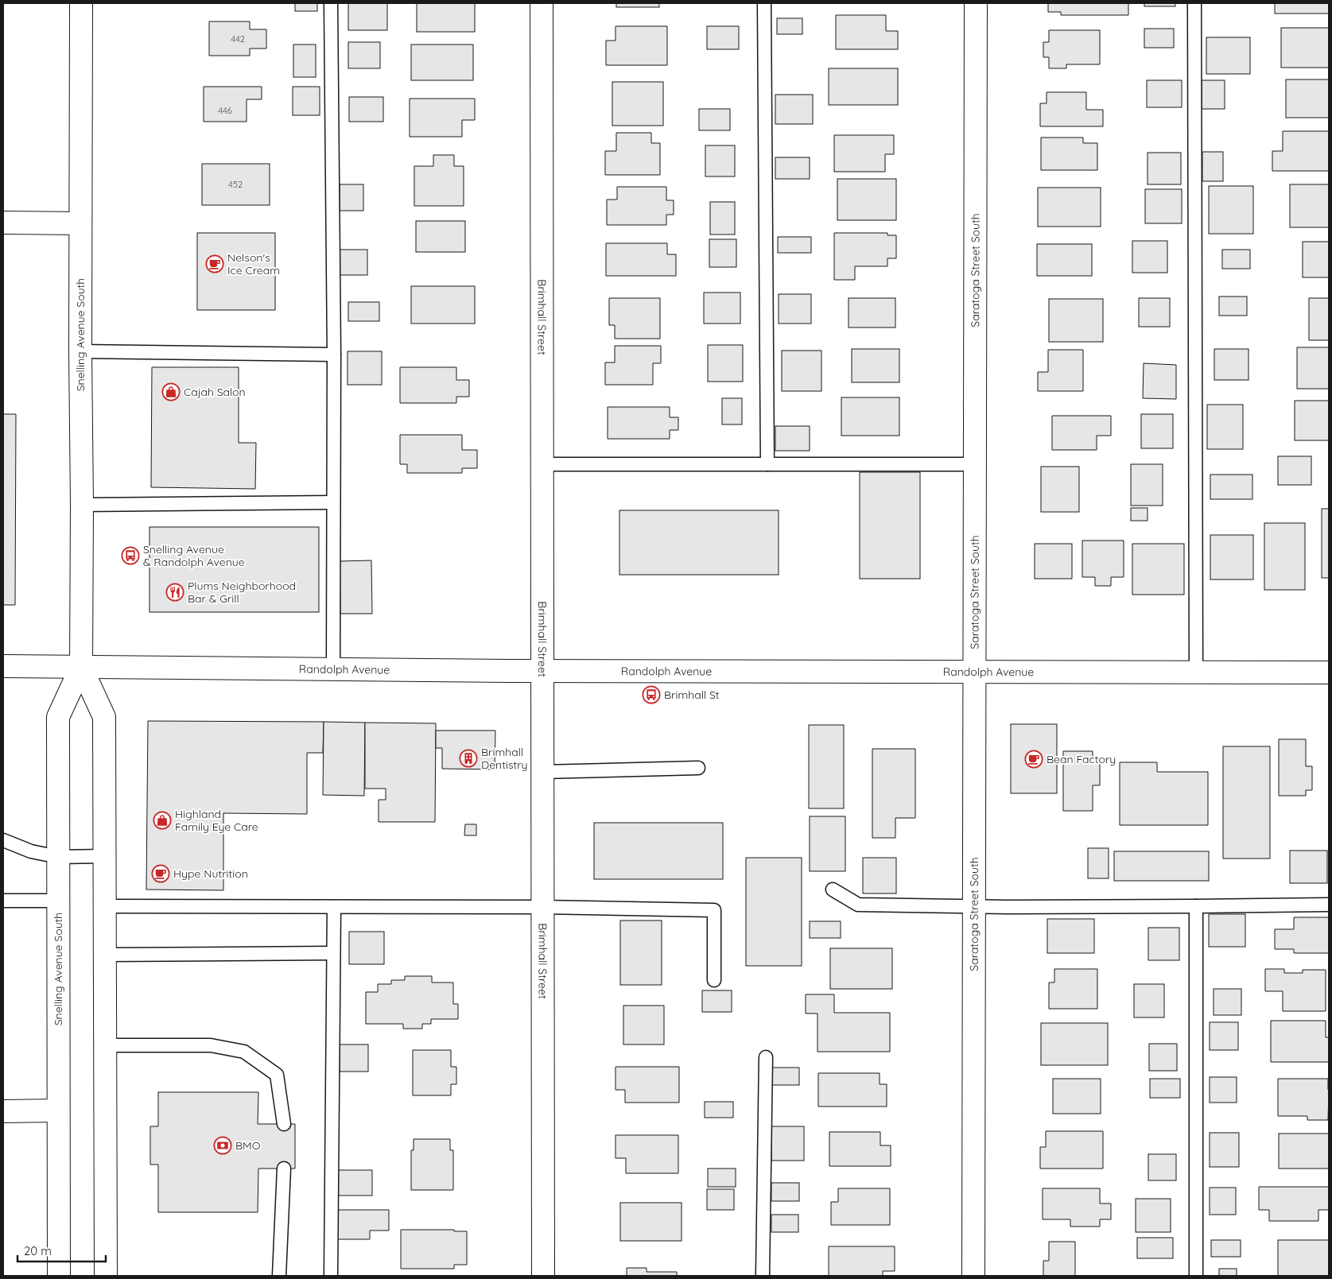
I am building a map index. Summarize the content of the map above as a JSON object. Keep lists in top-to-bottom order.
{
  "streets": {
    "main road": [
      "Saratoga Street South",
      "Brimhall Street",
      "Snelling Avenue South",
      "Randolph Avenue"
    ]
  },
  "crossings": [
    ["Saratoga Street South", "Randolph Avenue"],
    ["Brimhall Street", "Randolph Avenue"],
    ["Snelling Avenue South", "Randolph Avenue"]
  ],
  "places": {
    "cafe": ["Nelson's Ice Cream", "Bean Factory", "Hype Nutrition"],
    "shop": ["Cajah Salon", "Highland Family Eye Care"],
    "bus stop": ["Snelling Avenue & Randolph Avenue", "Brimhall St"],
    "restaurant": ["Plums Neighborhood Bar & Grill"],
    "building": ["Brimhall Dentistry"],
    "bank": ["BMO"]
  },
  "house_numbers": ["442", "446", "452"],
  "scale_bar": "20 m"
}
